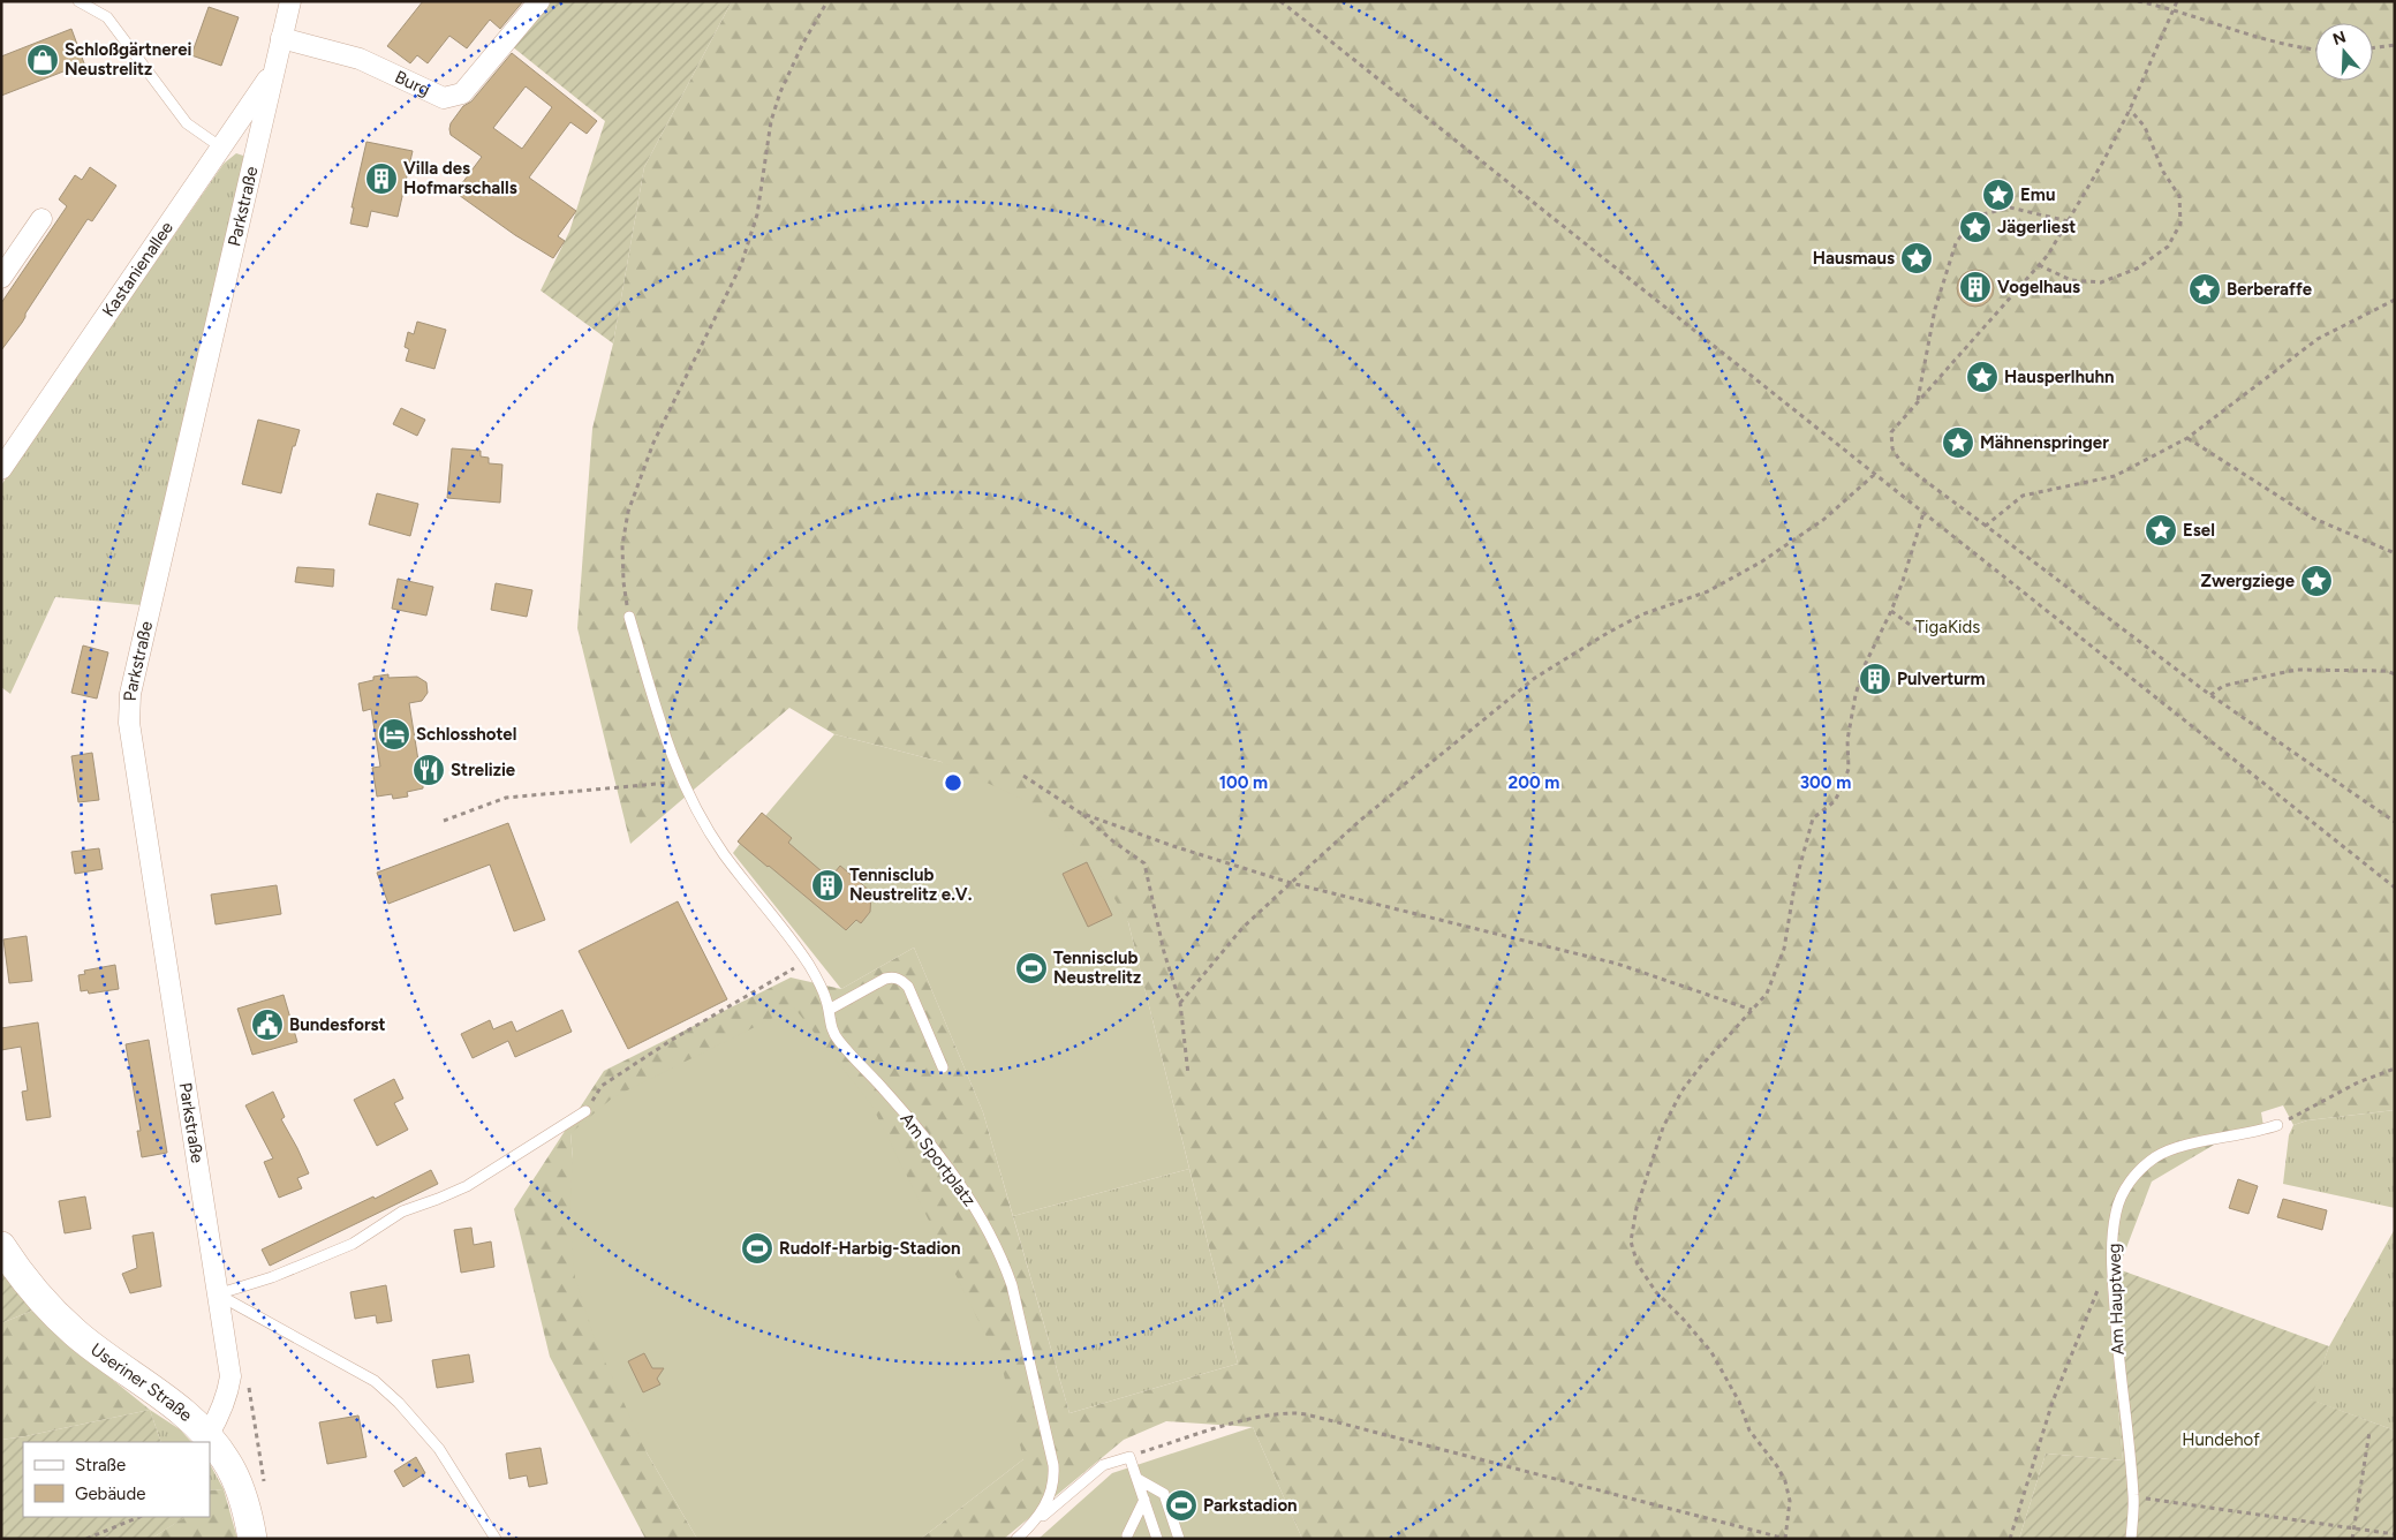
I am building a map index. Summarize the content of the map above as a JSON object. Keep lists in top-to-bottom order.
{
  "streets": {
    "main road": ["Useriner Straße"],
    "street": ["Burg", "Parkstraße", "Kastanienallee"],
    "lane": ["Am Sportplatz", "Am Hauptweg"]
  },
  "crossings": [
    ["Burg", "Parkstraße"],
    ["Parkstraße", "Kastanienallee"],
    ["Parkstraße", "Useriner Straße"]
  ],
  "parks": ["TigaKids", "Hundehof"],
  "places": {
    "shop": ["Schloßgärtnerei Neustrelitz"],
    "building": [
      "Villa des Hofmarschalls",
      "Vogelhaus",
      "Pulverturm",
      "Tennisclub Neustrelitz e.V."
    ],
    "place": [
      "Emu",
      "Jägerliest",
      "Hausmaus",
      "Berberaffe",
      "Hausperlhuhn",
      "Mähnenspringer",
      "Esel",
      "Zwergziege"
    ],
    "hotel": ["Schlosshotel"],
    "restaurant": ["Strelizie"],
    "sports": ["Tennisclub Neustrelitz", "Rudolf-Harbig-Stadion", "Parkstadion"],
    "public building": ["Bundesforst"]
  },
  "legend": ["Straße", "Gebäude"],
  "north": "top",
  "rings": ["100 m", "200 m", "300 m"]
}
